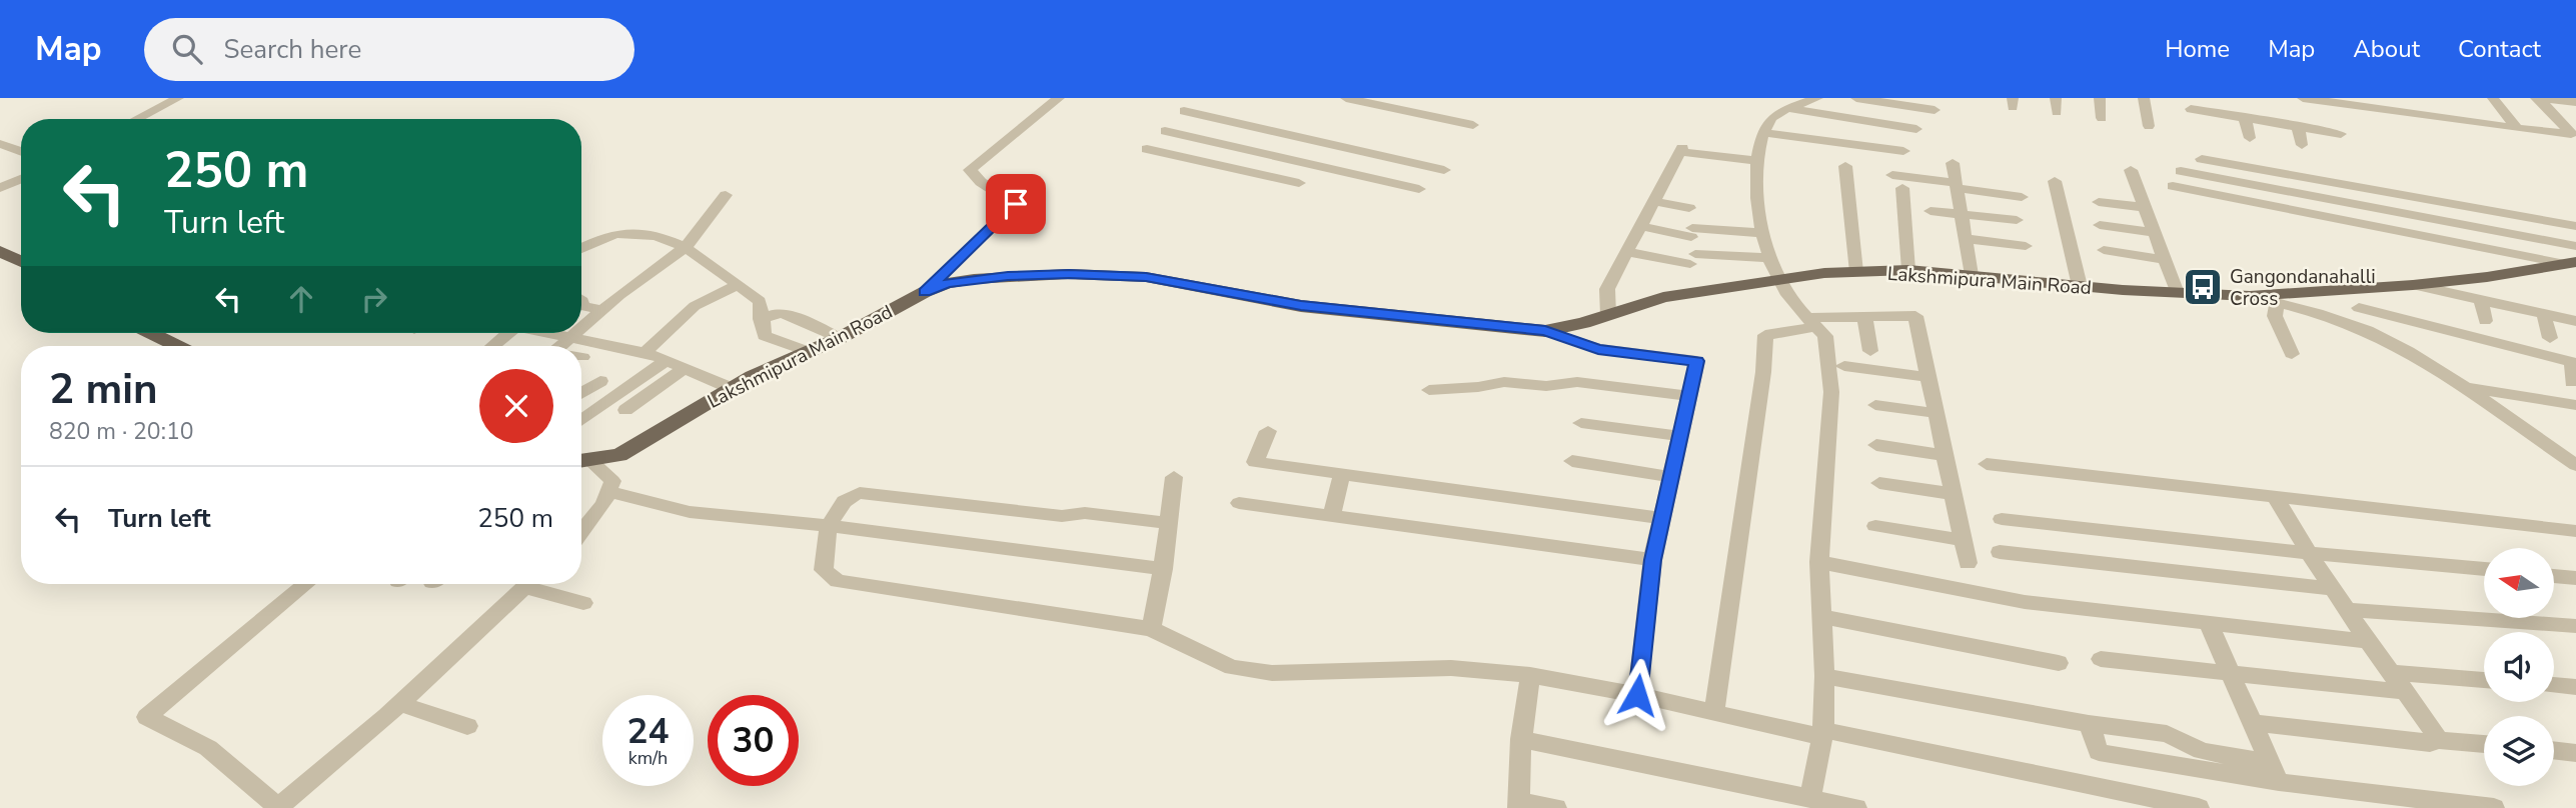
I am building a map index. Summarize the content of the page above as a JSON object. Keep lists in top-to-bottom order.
{
  "streets": {
    "main road": ["Lakshmipura Main Road"]
  },
  "places": {
    "bus stop": ["Gangondanahalli Cross"]
  },
  "north": "left",
  "page": {
    "header": "Map",
    "search": "Search here",
    "nav": [
      "Home",
      "Map",
      "About",
      "Contact"
    ],
    "turn": ["250 m", "Turn left"],
    "heading": ["2 min", "820 m · 20:10"],
    "list": [
      {
        "name": "Turn left",
        "value": "250 m"
      }
    ],
    "speed": "24 km/h",
    "limit": "30"
  }
}
